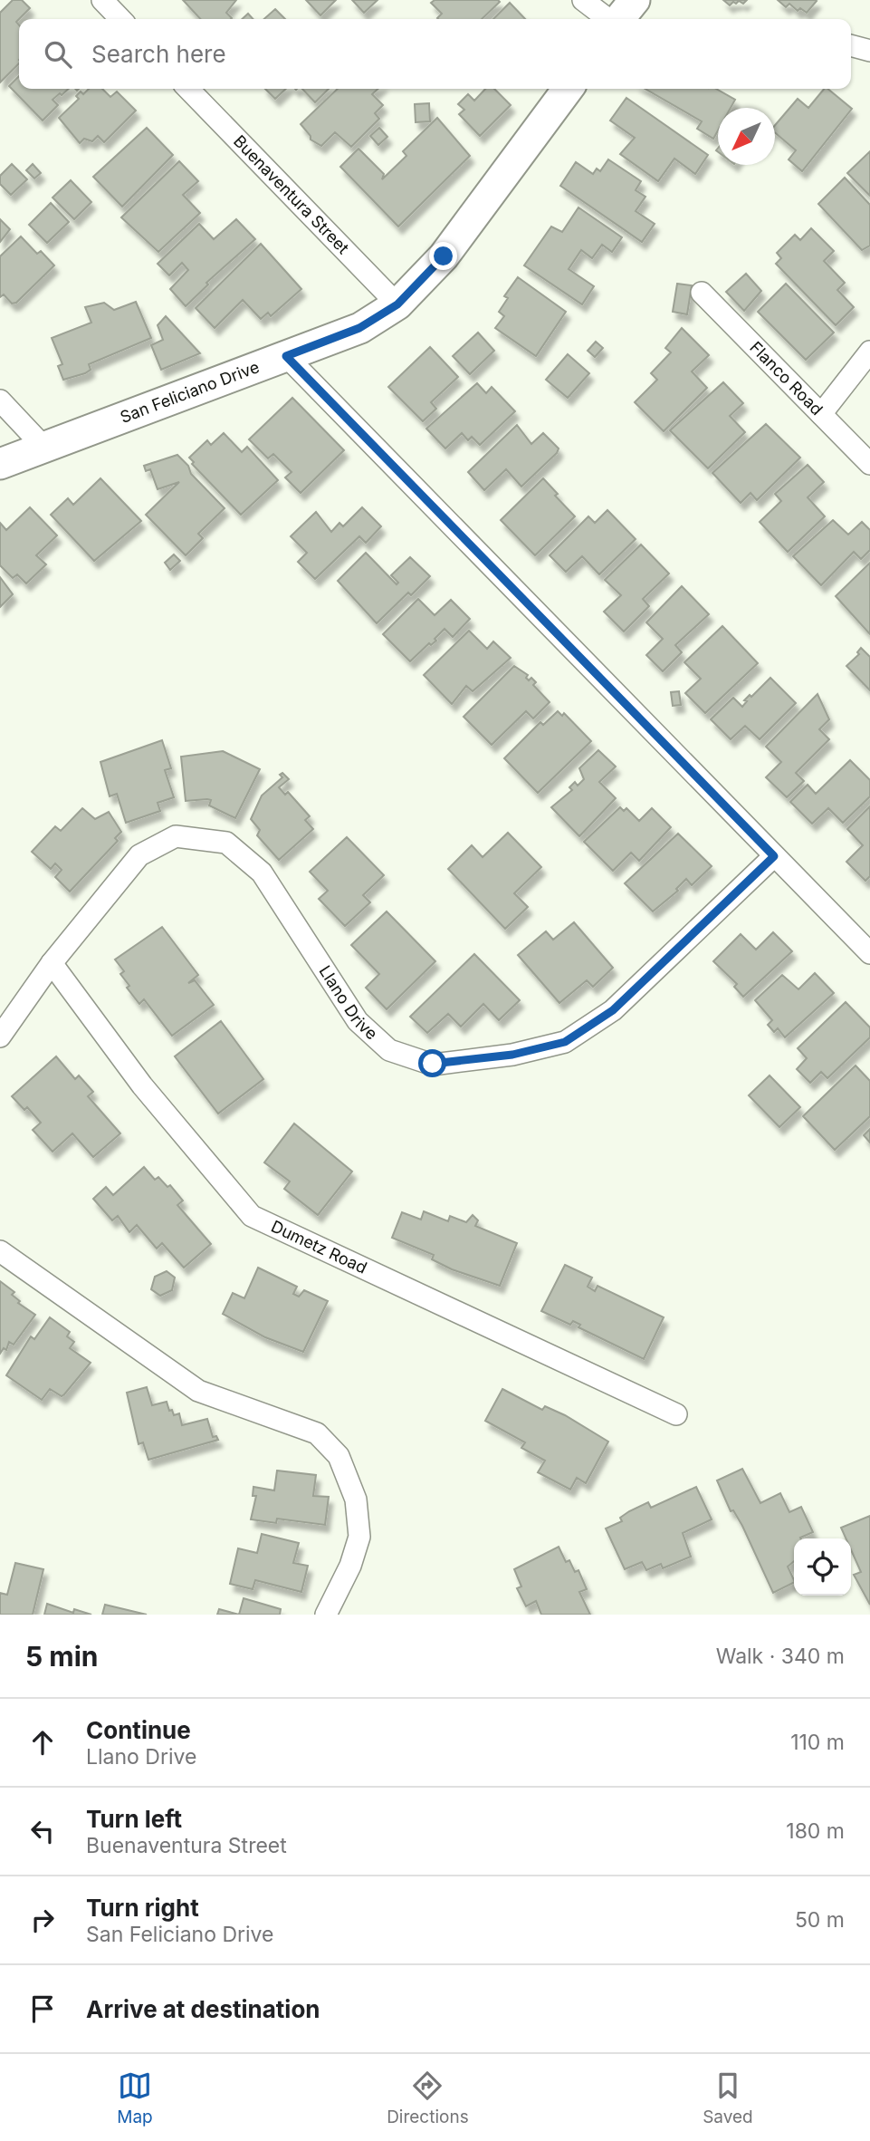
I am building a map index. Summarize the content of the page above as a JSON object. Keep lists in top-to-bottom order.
{
  "streets": {
    "street": [
      "Buenaventura Street",
      "Flanco Road",
      "San Feliciano Drive",
      "Llano Drive",
      "Dumetz Road"
    ]
  },
  "crossings": [
    ["Buenaventura Street", "San Feliciano Drive"],
    ["Llano Drive", "Dumetz Road"]
  ],
  "north": "bottom left",
  "page": {
    "search": "Search here",
    "heading": ["5 min", "Walk · 340 m"],
    "list": [
      ["Continue", "Llano Drive", "110 m"],
      ["Turn left", "Buenaventura Street", "180 m"],
      ["Turn right", "San Feliciano Drive", "50 m"],
      "Arrive at destination"
    ],
    "nav": ["Map", "Directions", "Saved"]
  }
}
